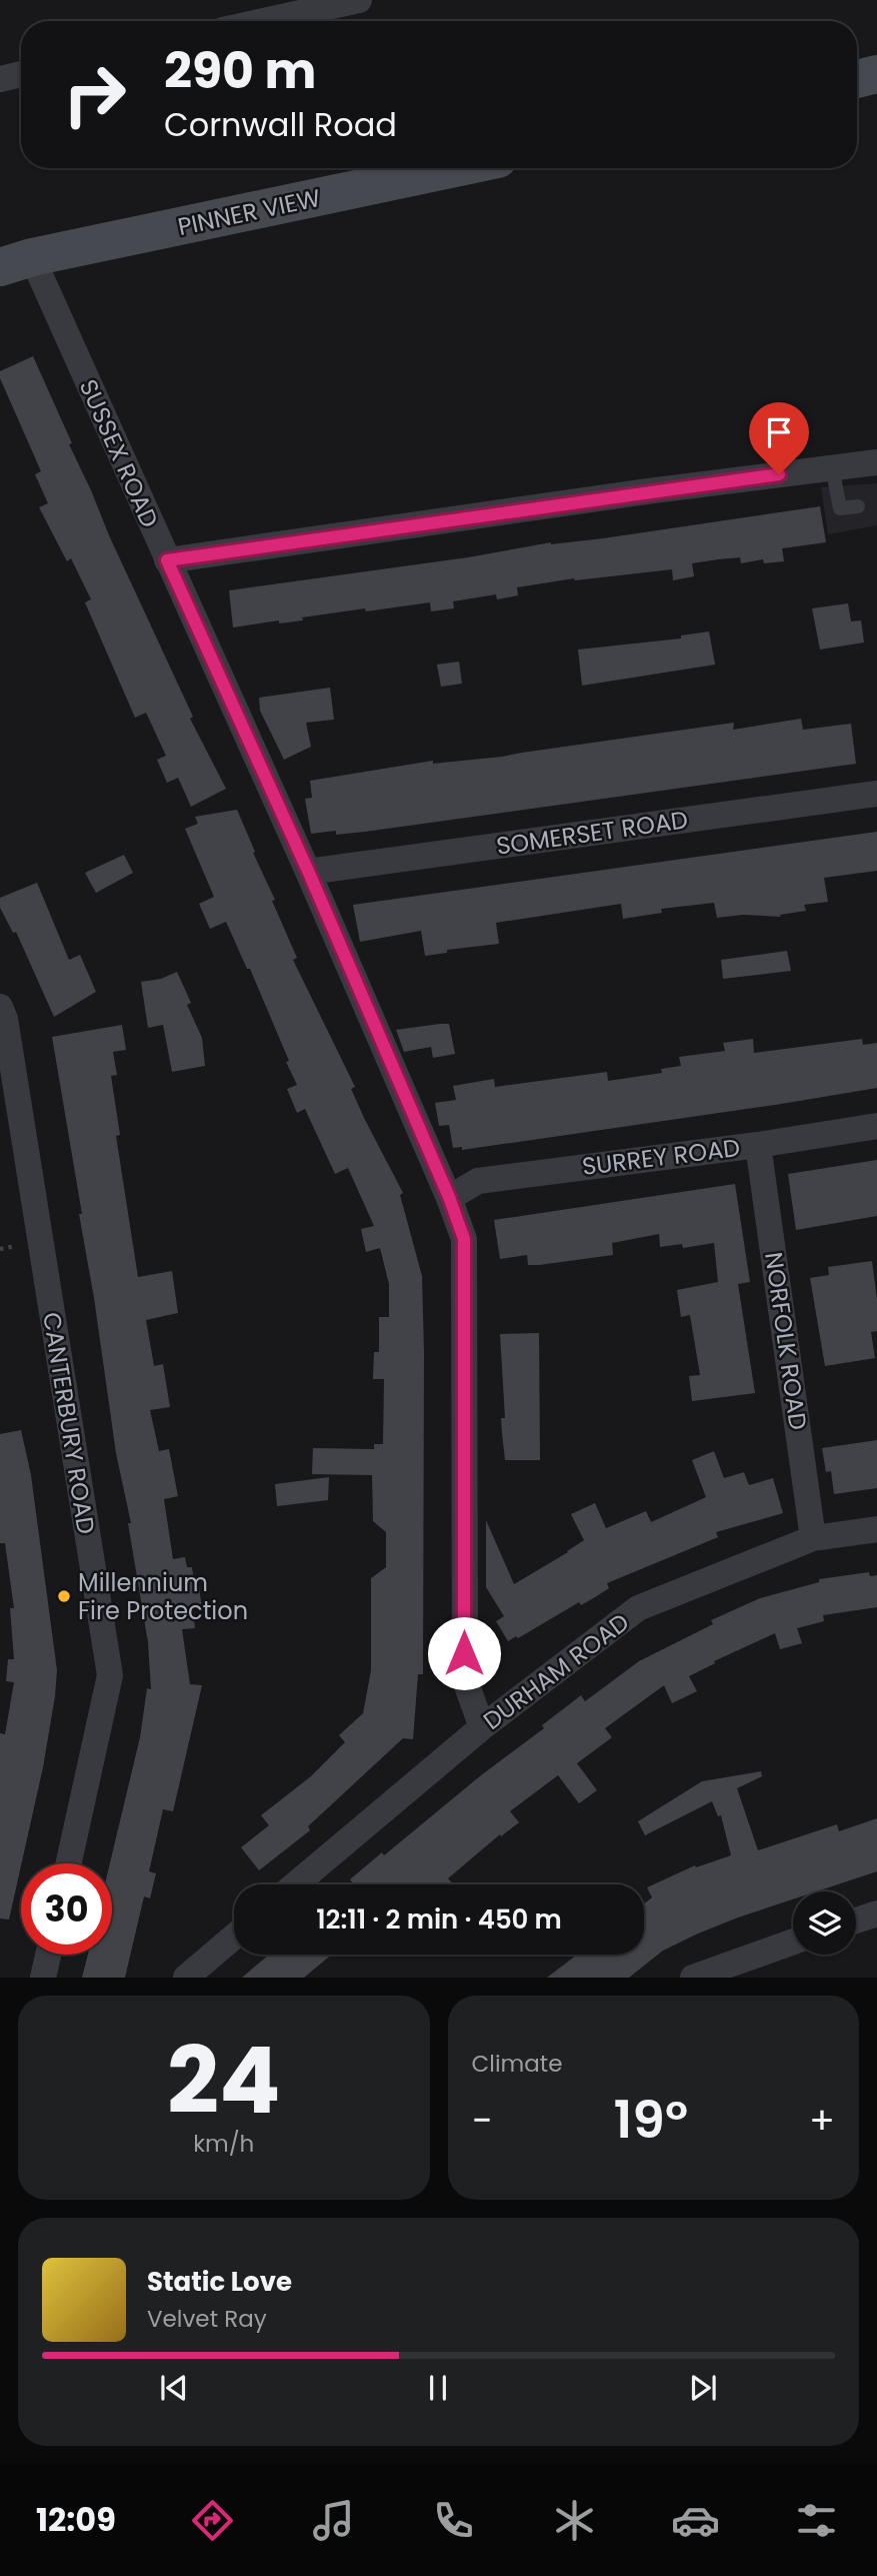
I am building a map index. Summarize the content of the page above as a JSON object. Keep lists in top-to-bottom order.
{
  "streets": {
    "street": [
      "PINNER VIEW",
      "SUSSEX ROAD",
      "SOMERSET ROAD",
      "SURREY ROAD",
      "NORFOLK ROAD",
      "CANTERBURY ROAD",
      "DURHAM ROAD"
    ]
  },
  "crossings": [
    ["PINNER VIEW", "SUSSEX ROAD"],
    ["SUSSEX ROAD", "SOMERSET ROAD"],
    ["SUSSEX ROAD", "SURREY ROAD"],
    ["SUSSEX ROAD", "DURHAM ROAD"],
    ["SURREY ROAD", "NORFOLK ROAD"],
    ["NORFOLK ROAD", "DURHAM ROAD"]
  ],
  "places": ["Millennium Fire Protection"],
  "page": {
    "turn": ["290 m", "Cornwall Road"],
    "limit": "30",
    "trip": "12:11 · 2 min · 450 m",
    "tile": [
      ["24", "km/h"],
      "Climate"
    ],
    "heat": ["−", "19°", "+"],
    "song": ["Static Love", "Velvet Ray"],
    "tabs": "12:09"
  }
}
